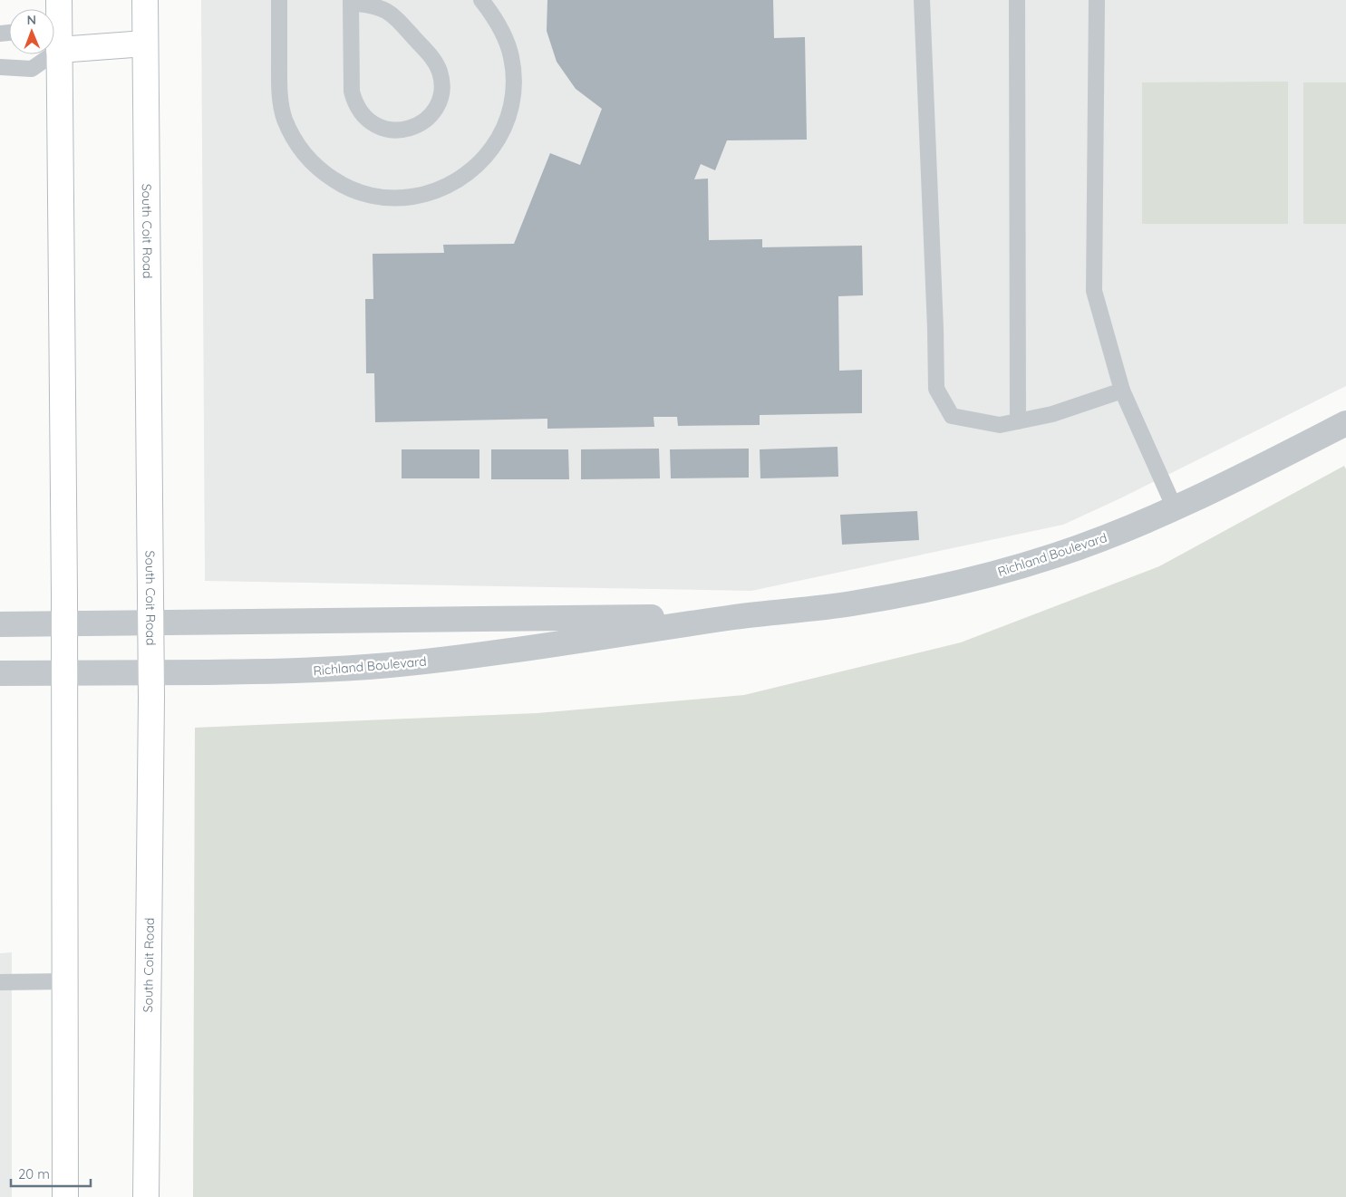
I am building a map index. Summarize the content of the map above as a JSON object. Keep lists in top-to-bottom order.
{
  "streets": {
    "main road": ["South Coit Road"],
    "street": ["Richland Boulevard"]
  },
  "crossings": [
    ["South Coit Road", "Richland Boulevard"]
  ],
  "scale_bar": "20 m",
  "north": "top"
}
